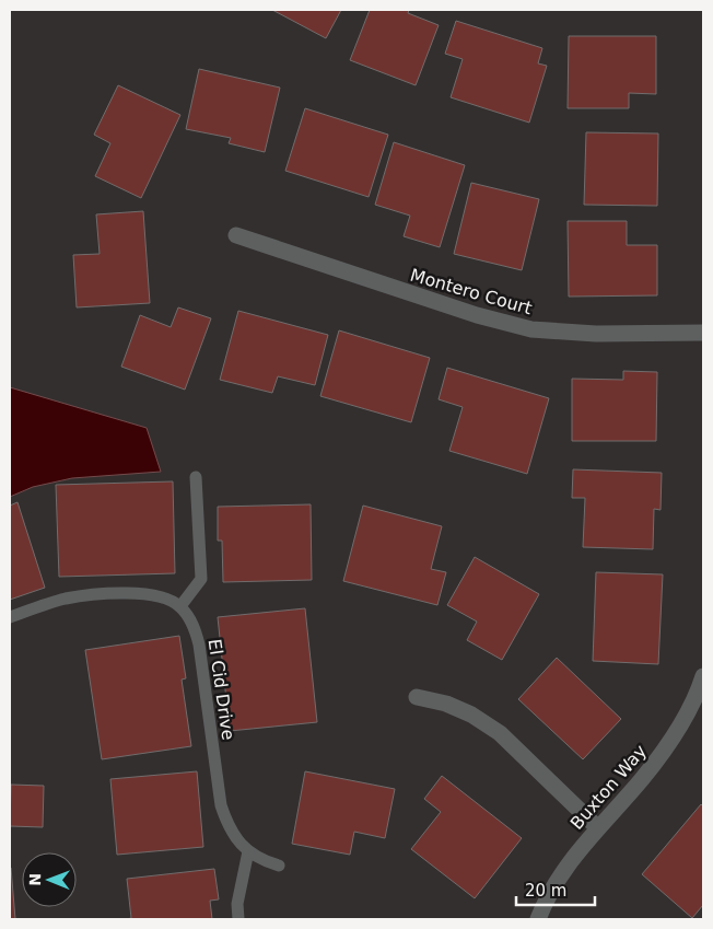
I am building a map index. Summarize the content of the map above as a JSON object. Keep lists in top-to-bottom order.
{
  "streets": {
    "street": ["Montero Court", "Buxton Way"],
    "lane": ["El Cid Drive"]
  },
  "scale_bar": "20 m",
  "north": "left"
}
